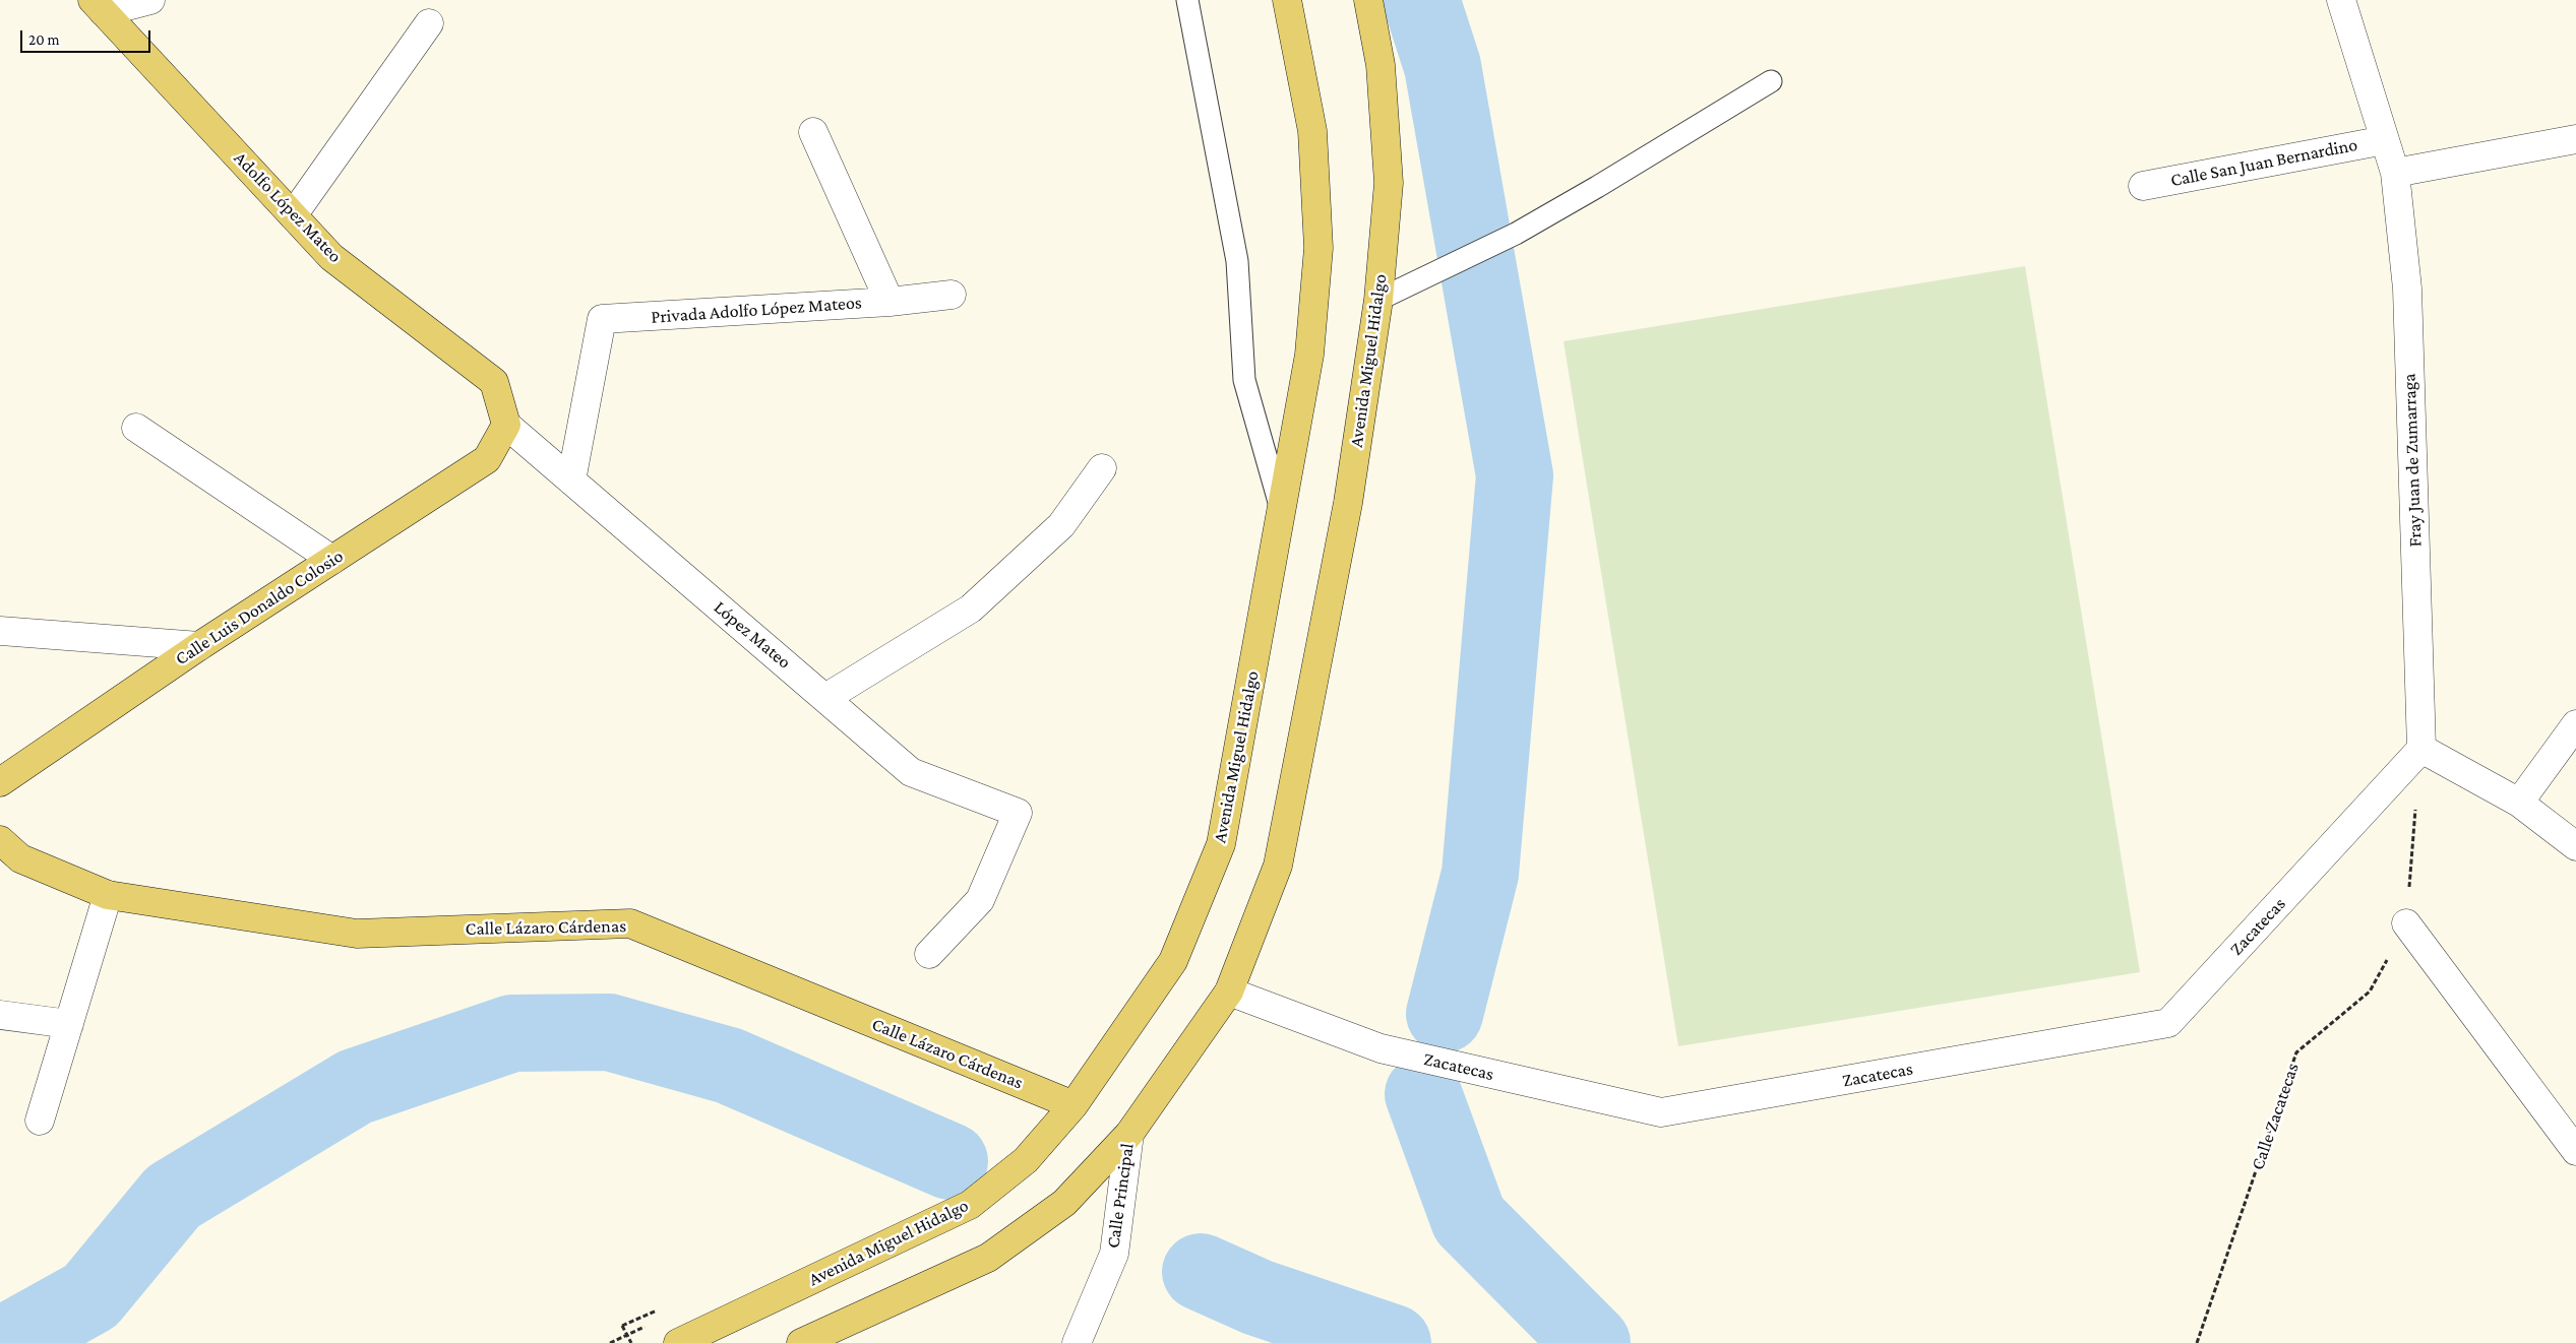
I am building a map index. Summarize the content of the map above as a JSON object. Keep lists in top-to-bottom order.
{
  "streets": {
    "main road": [
      "Adolfo López Mateo",
      "Avenida Miguel Hidalgo",
      "Calle Luis Donaldo Colosio",
      "Calle Lázaro Cárdenas"
    ],
    "street": [
      "Calle San Juan Bernardino",
      "Privada Adolfo López Mateos",
      "Fray Juan de Zumarraga",
      "López Mateo",
      "Zacatecas",
      "Calle Principal"
    ],
    "path": ["Calle Zacatecas"]
  },
  "crossings": [
    ["Calle San Juan Bernardino", "Fray Juan de Zumarraga"],
    ["Adolfo López Mateo", "Calle Luis Donaldo Colosio"],
    ["Adolfo López Mateo", "López Mateo"],
    ["Privada Adolfo López Mateos", "López Mateo"],
    ["Avenida Miguel Hidalgo", "Zacatecas"],
    ["Avenida Miguel Hidalgo", "Calle Lázaro Cárdenas"],
    ["Avenida Miguel Hidalgo", "Calle Principal"],
    ["Fray Juan de Zumarraga", "Zacatecas"],
    ["Calle Luis Donaldo Colosio", "López Mateo"]
  ],
  "scale_bar": "20 m"
}
